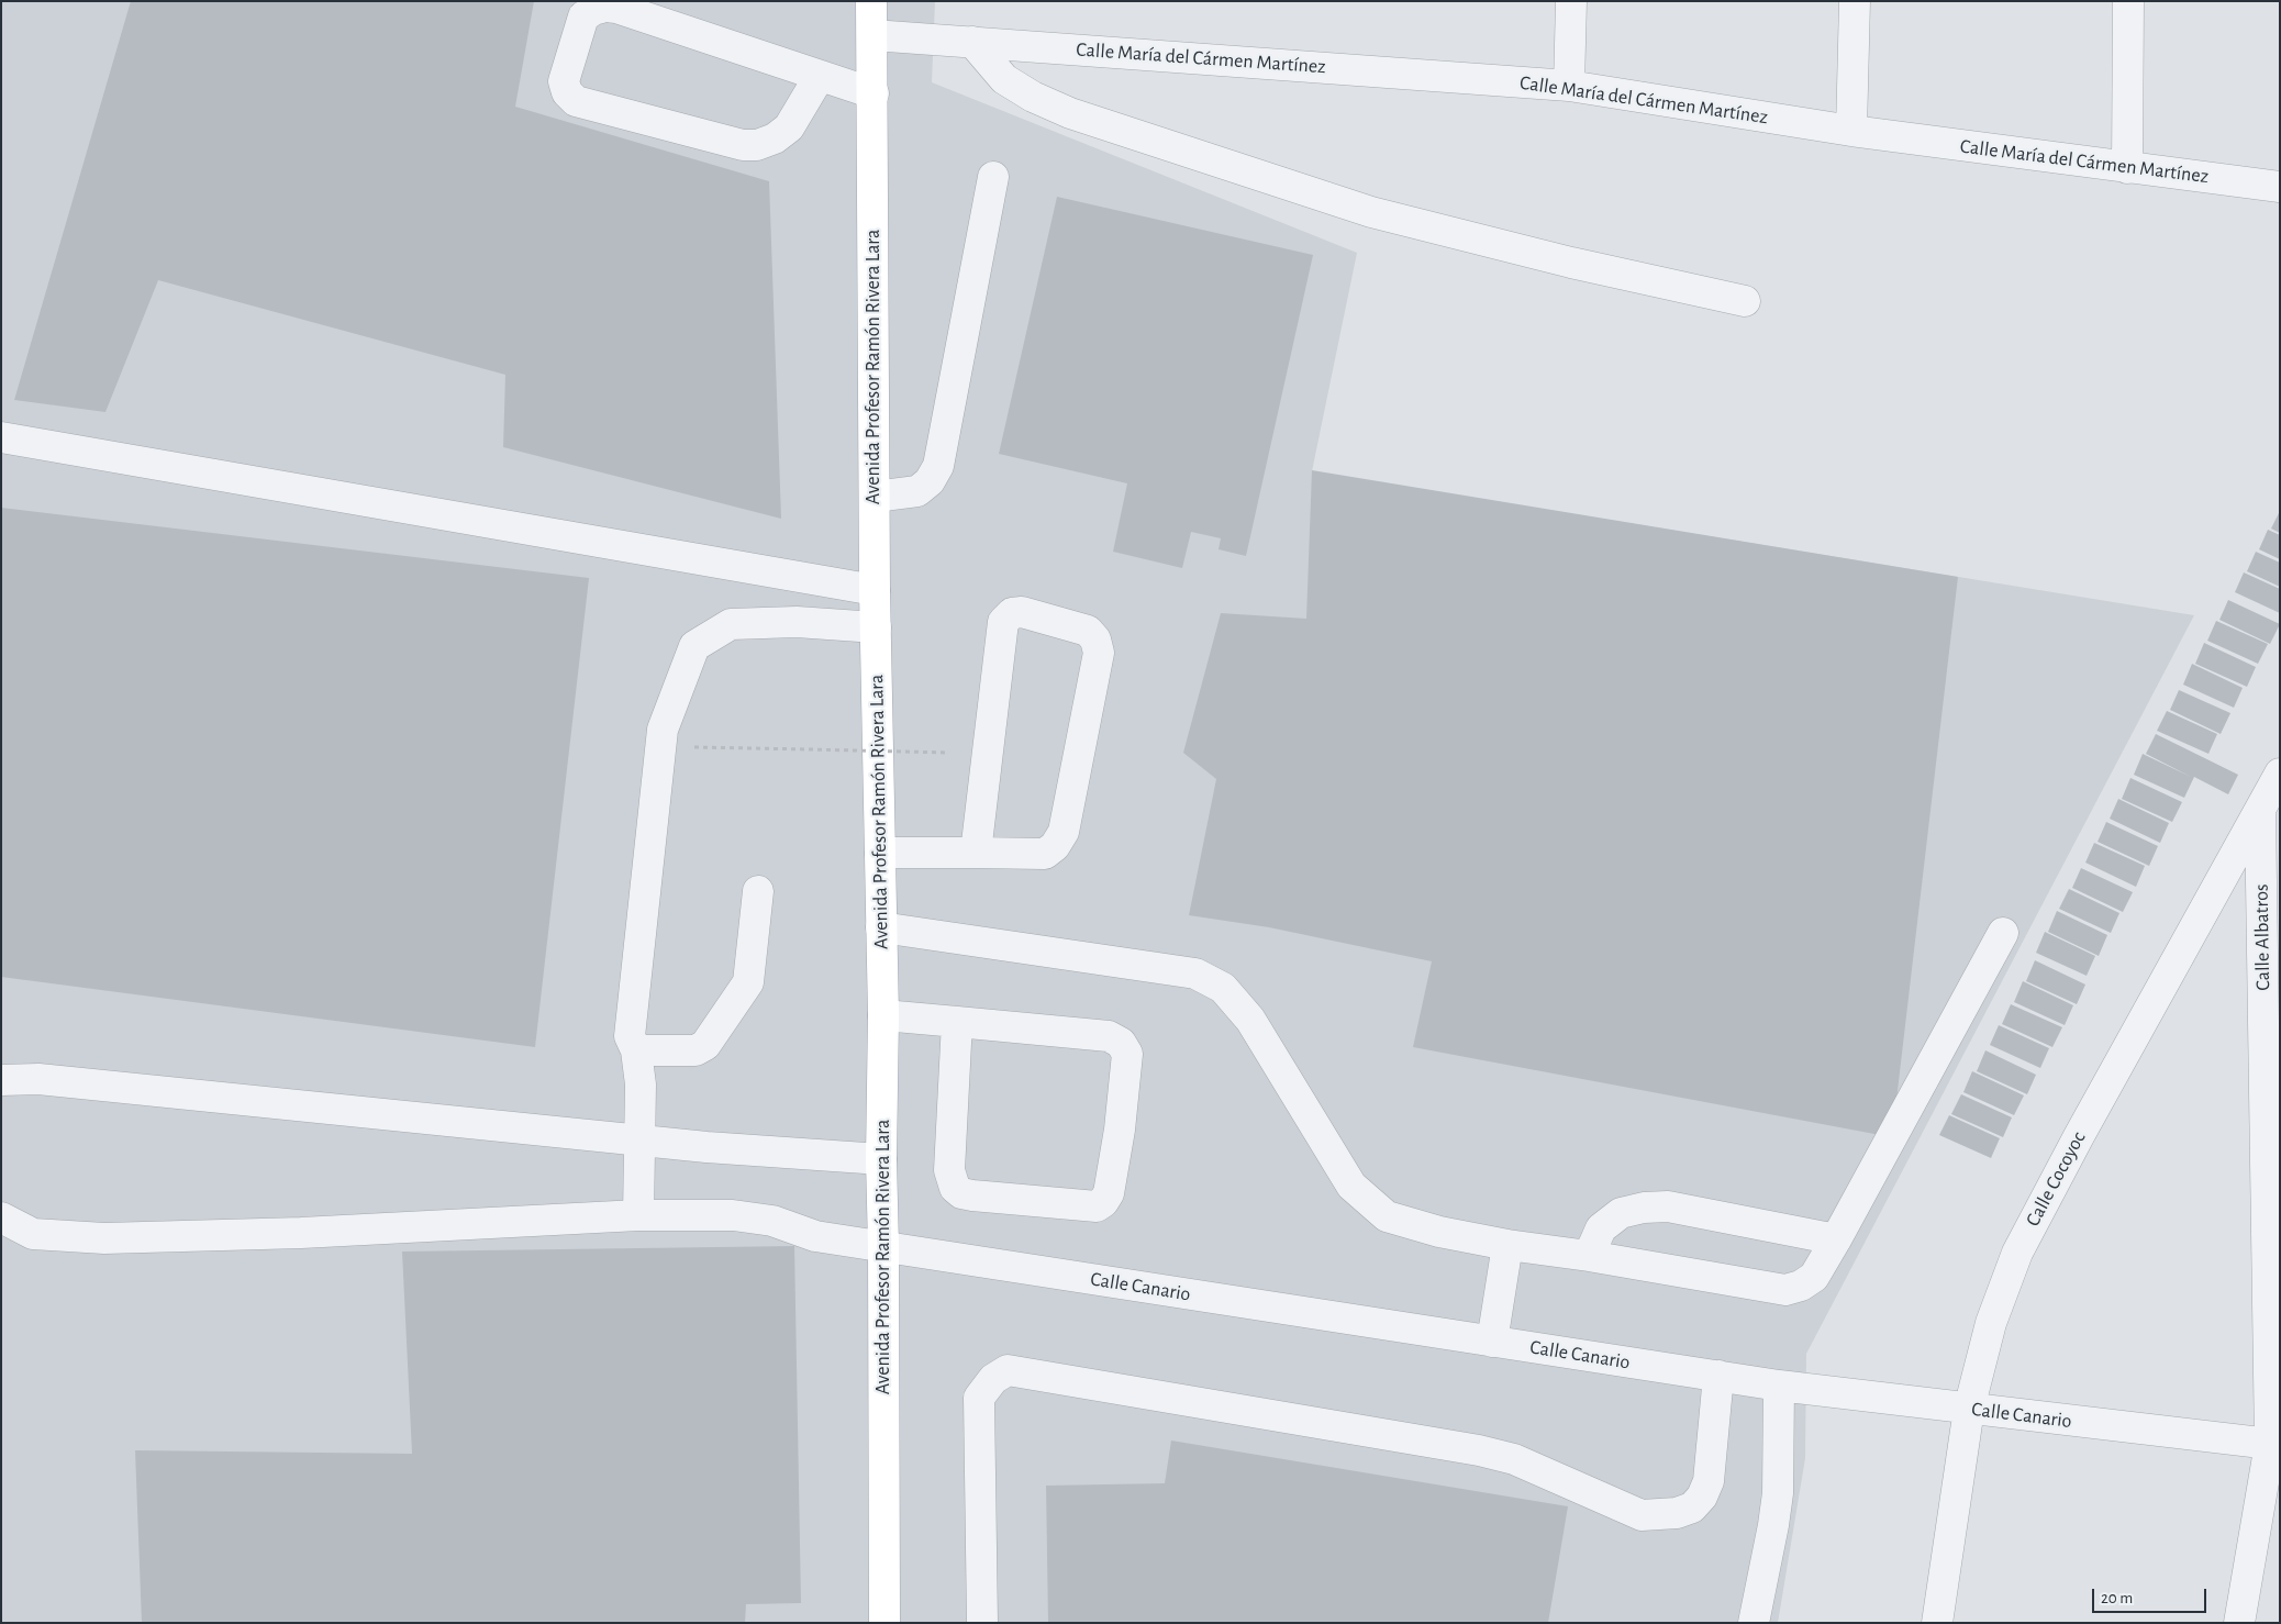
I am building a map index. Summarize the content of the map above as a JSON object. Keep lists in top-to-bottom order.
{
  "streets": {
    "main road": ["Avenida Profesor Ramón Rivera Lara"],
    "street": [
      "Calle María del Cármen Martínez",
      "Calle Albatros",
      "Calle Cocoyoc",
      "Calle Canario"
    ]
  },
  "crossings": [
    ["Calle María del Cármen Martínez", "Avenida Profesor Ramón Rivera Lara"],
    ["Avenida Profesor Ramón Rivera Lara", "Calle Canario"],
    ["Calle Albatros", "Calle Cocoyoc"],
    ["Calle Albatros", "Calle Canario"],
    ["Calle Cocoyoc", "Calle Canario"]
  ],
  "scale_bar": "20 m"
}
